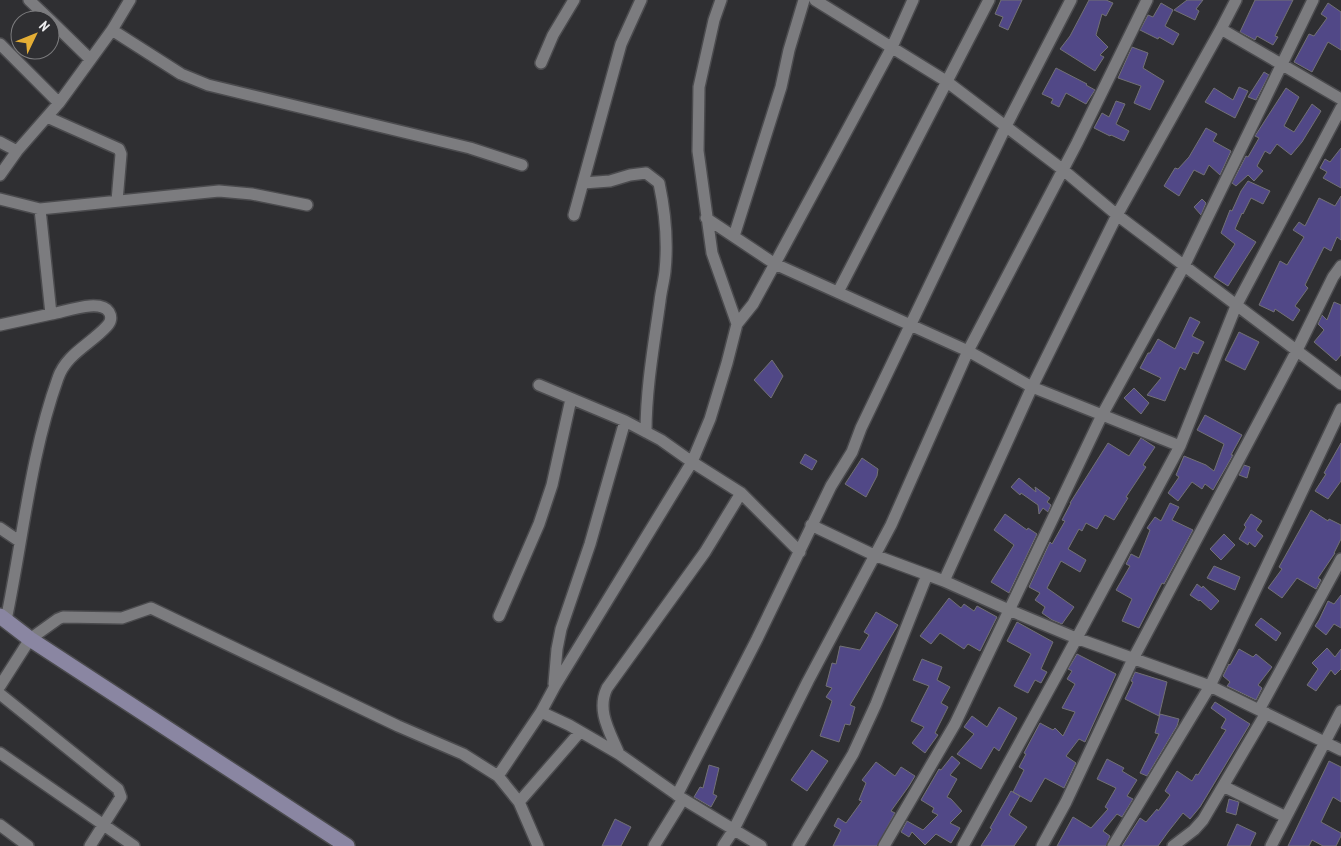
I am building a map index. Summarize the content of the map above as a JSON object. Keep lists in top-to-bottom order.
{
  "north": "top right"
}
